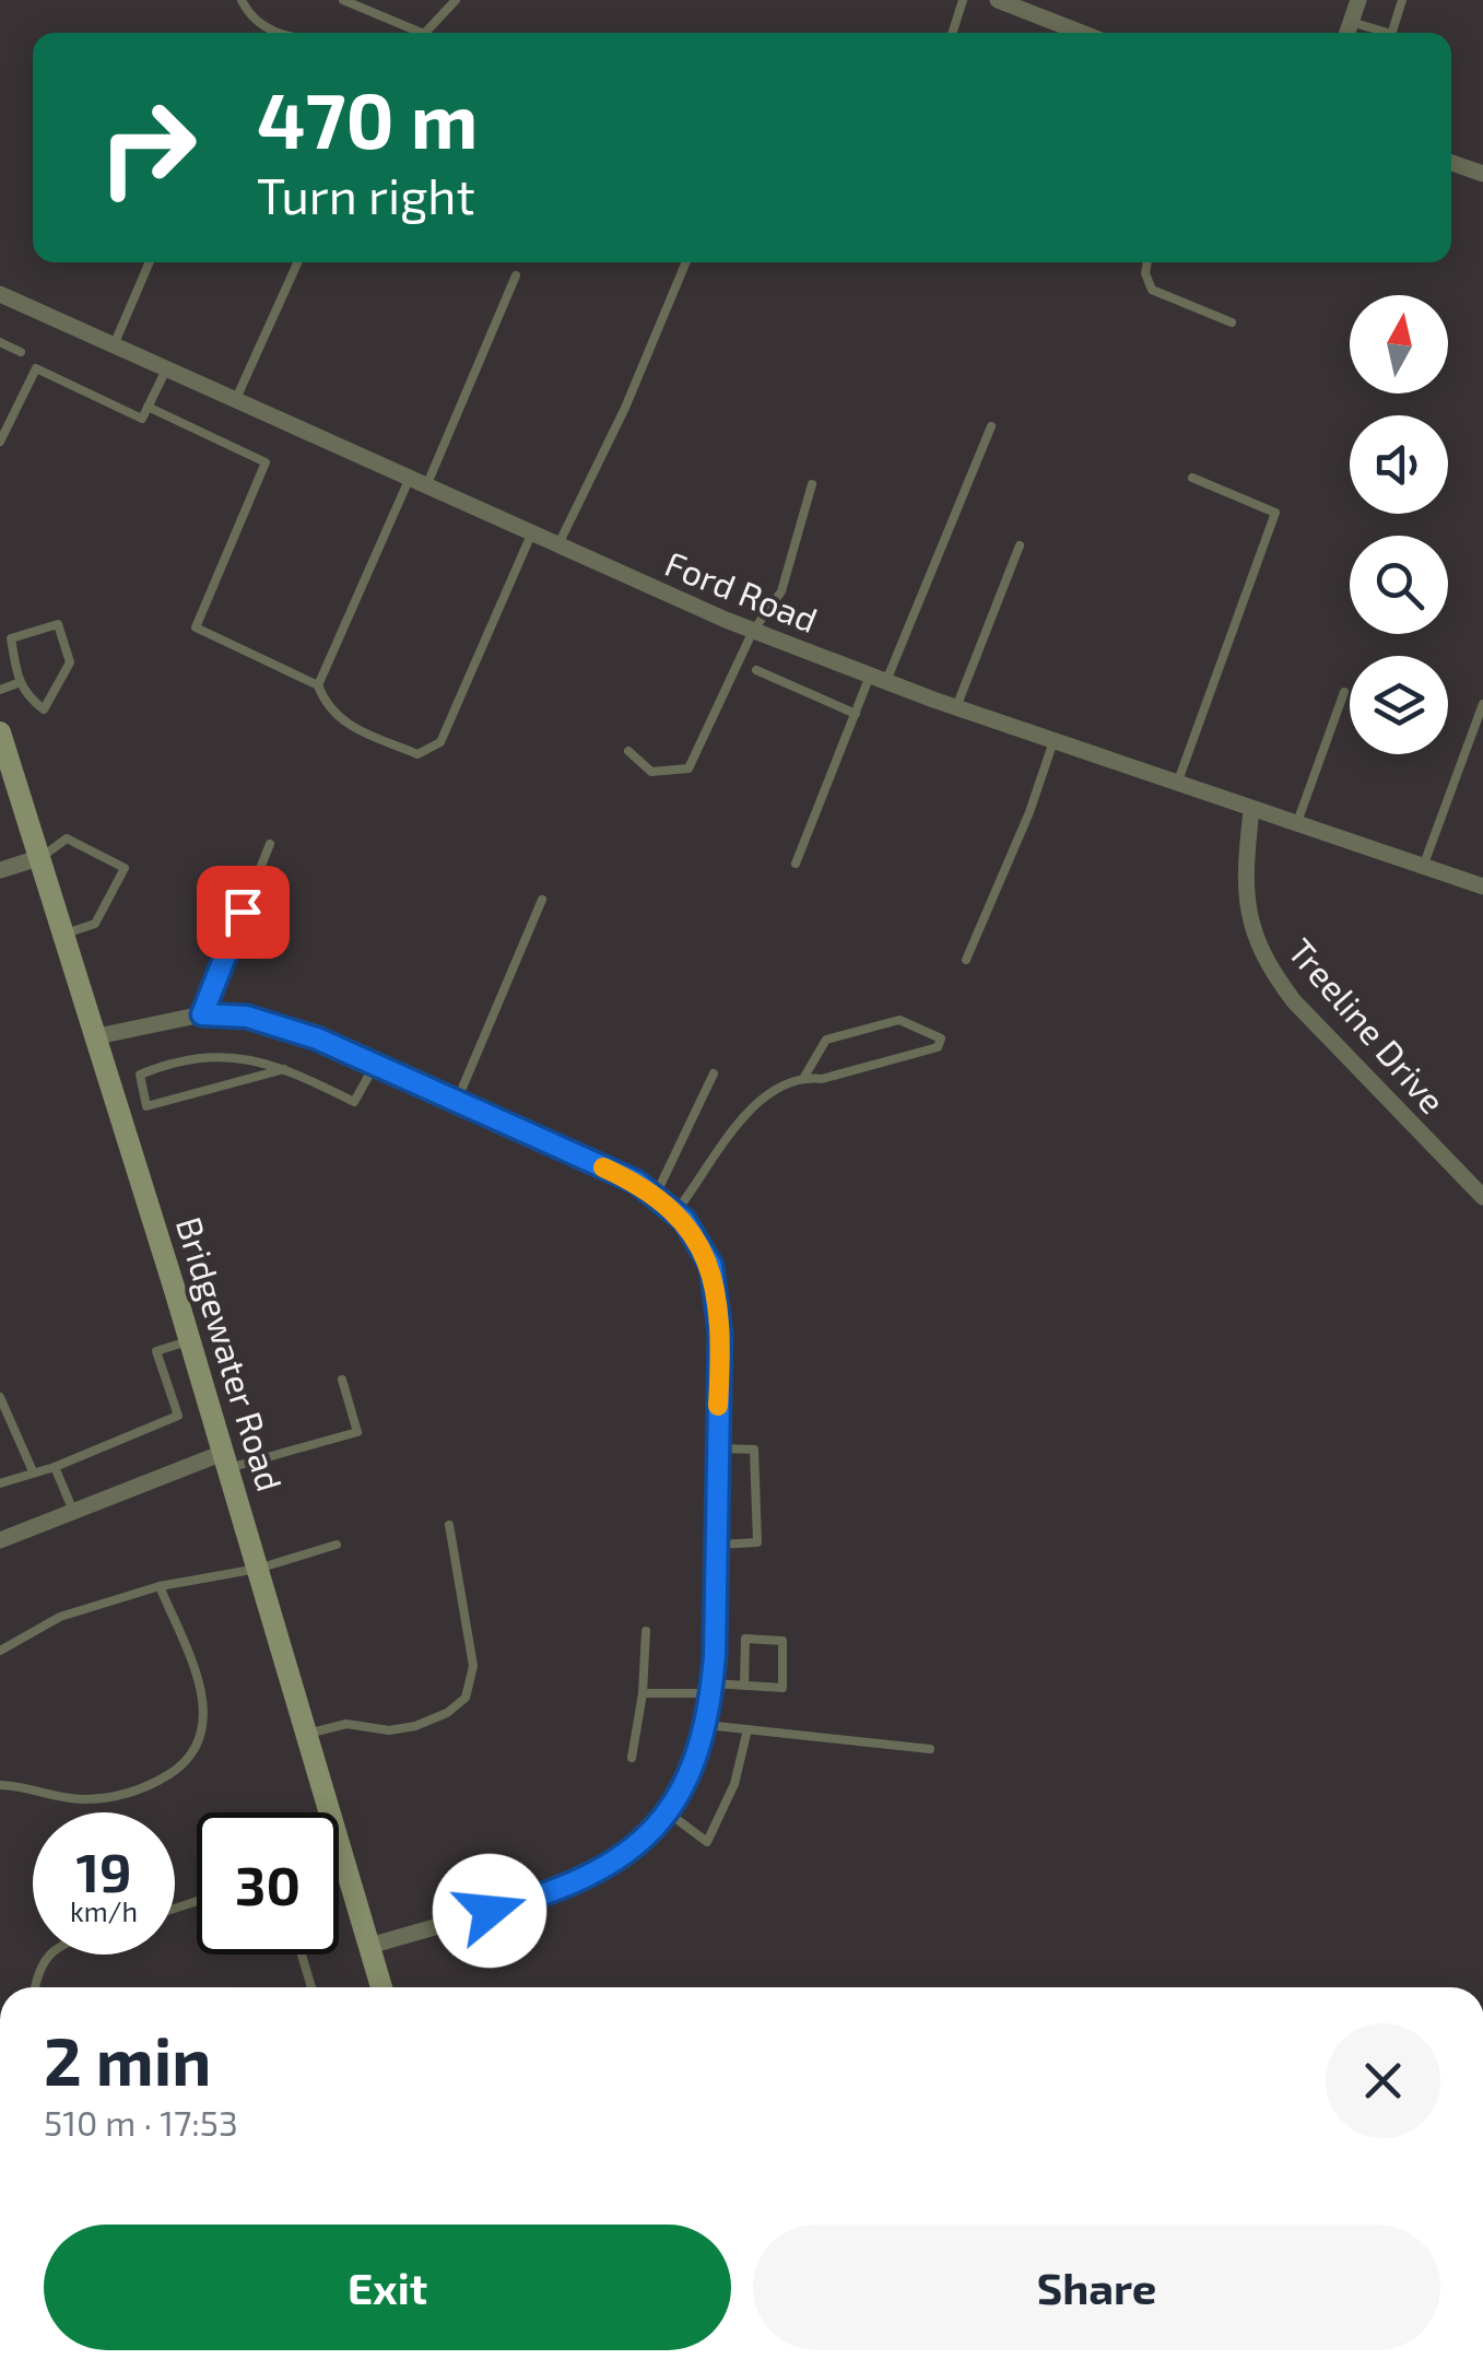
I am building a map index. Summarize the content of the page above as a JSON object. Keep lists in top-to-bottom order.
{
  "streets": {
    "main road": ["Bridgewater Road"],
    "street": ["Ford Road", "Treeline Drive"]
  },
  "crossings": [
    ["Ford Road", "Treeline Drive"]
  ],
  "north": "top",
  "page": {
    "turn": ["470 m", "Turn right"],
    "speed": "19 km/h",
    "limit": "30",
    "heading": ["2 min", "510 m · 17:53"],
    "buttons": ["Exit", "Share"]
  }
}
